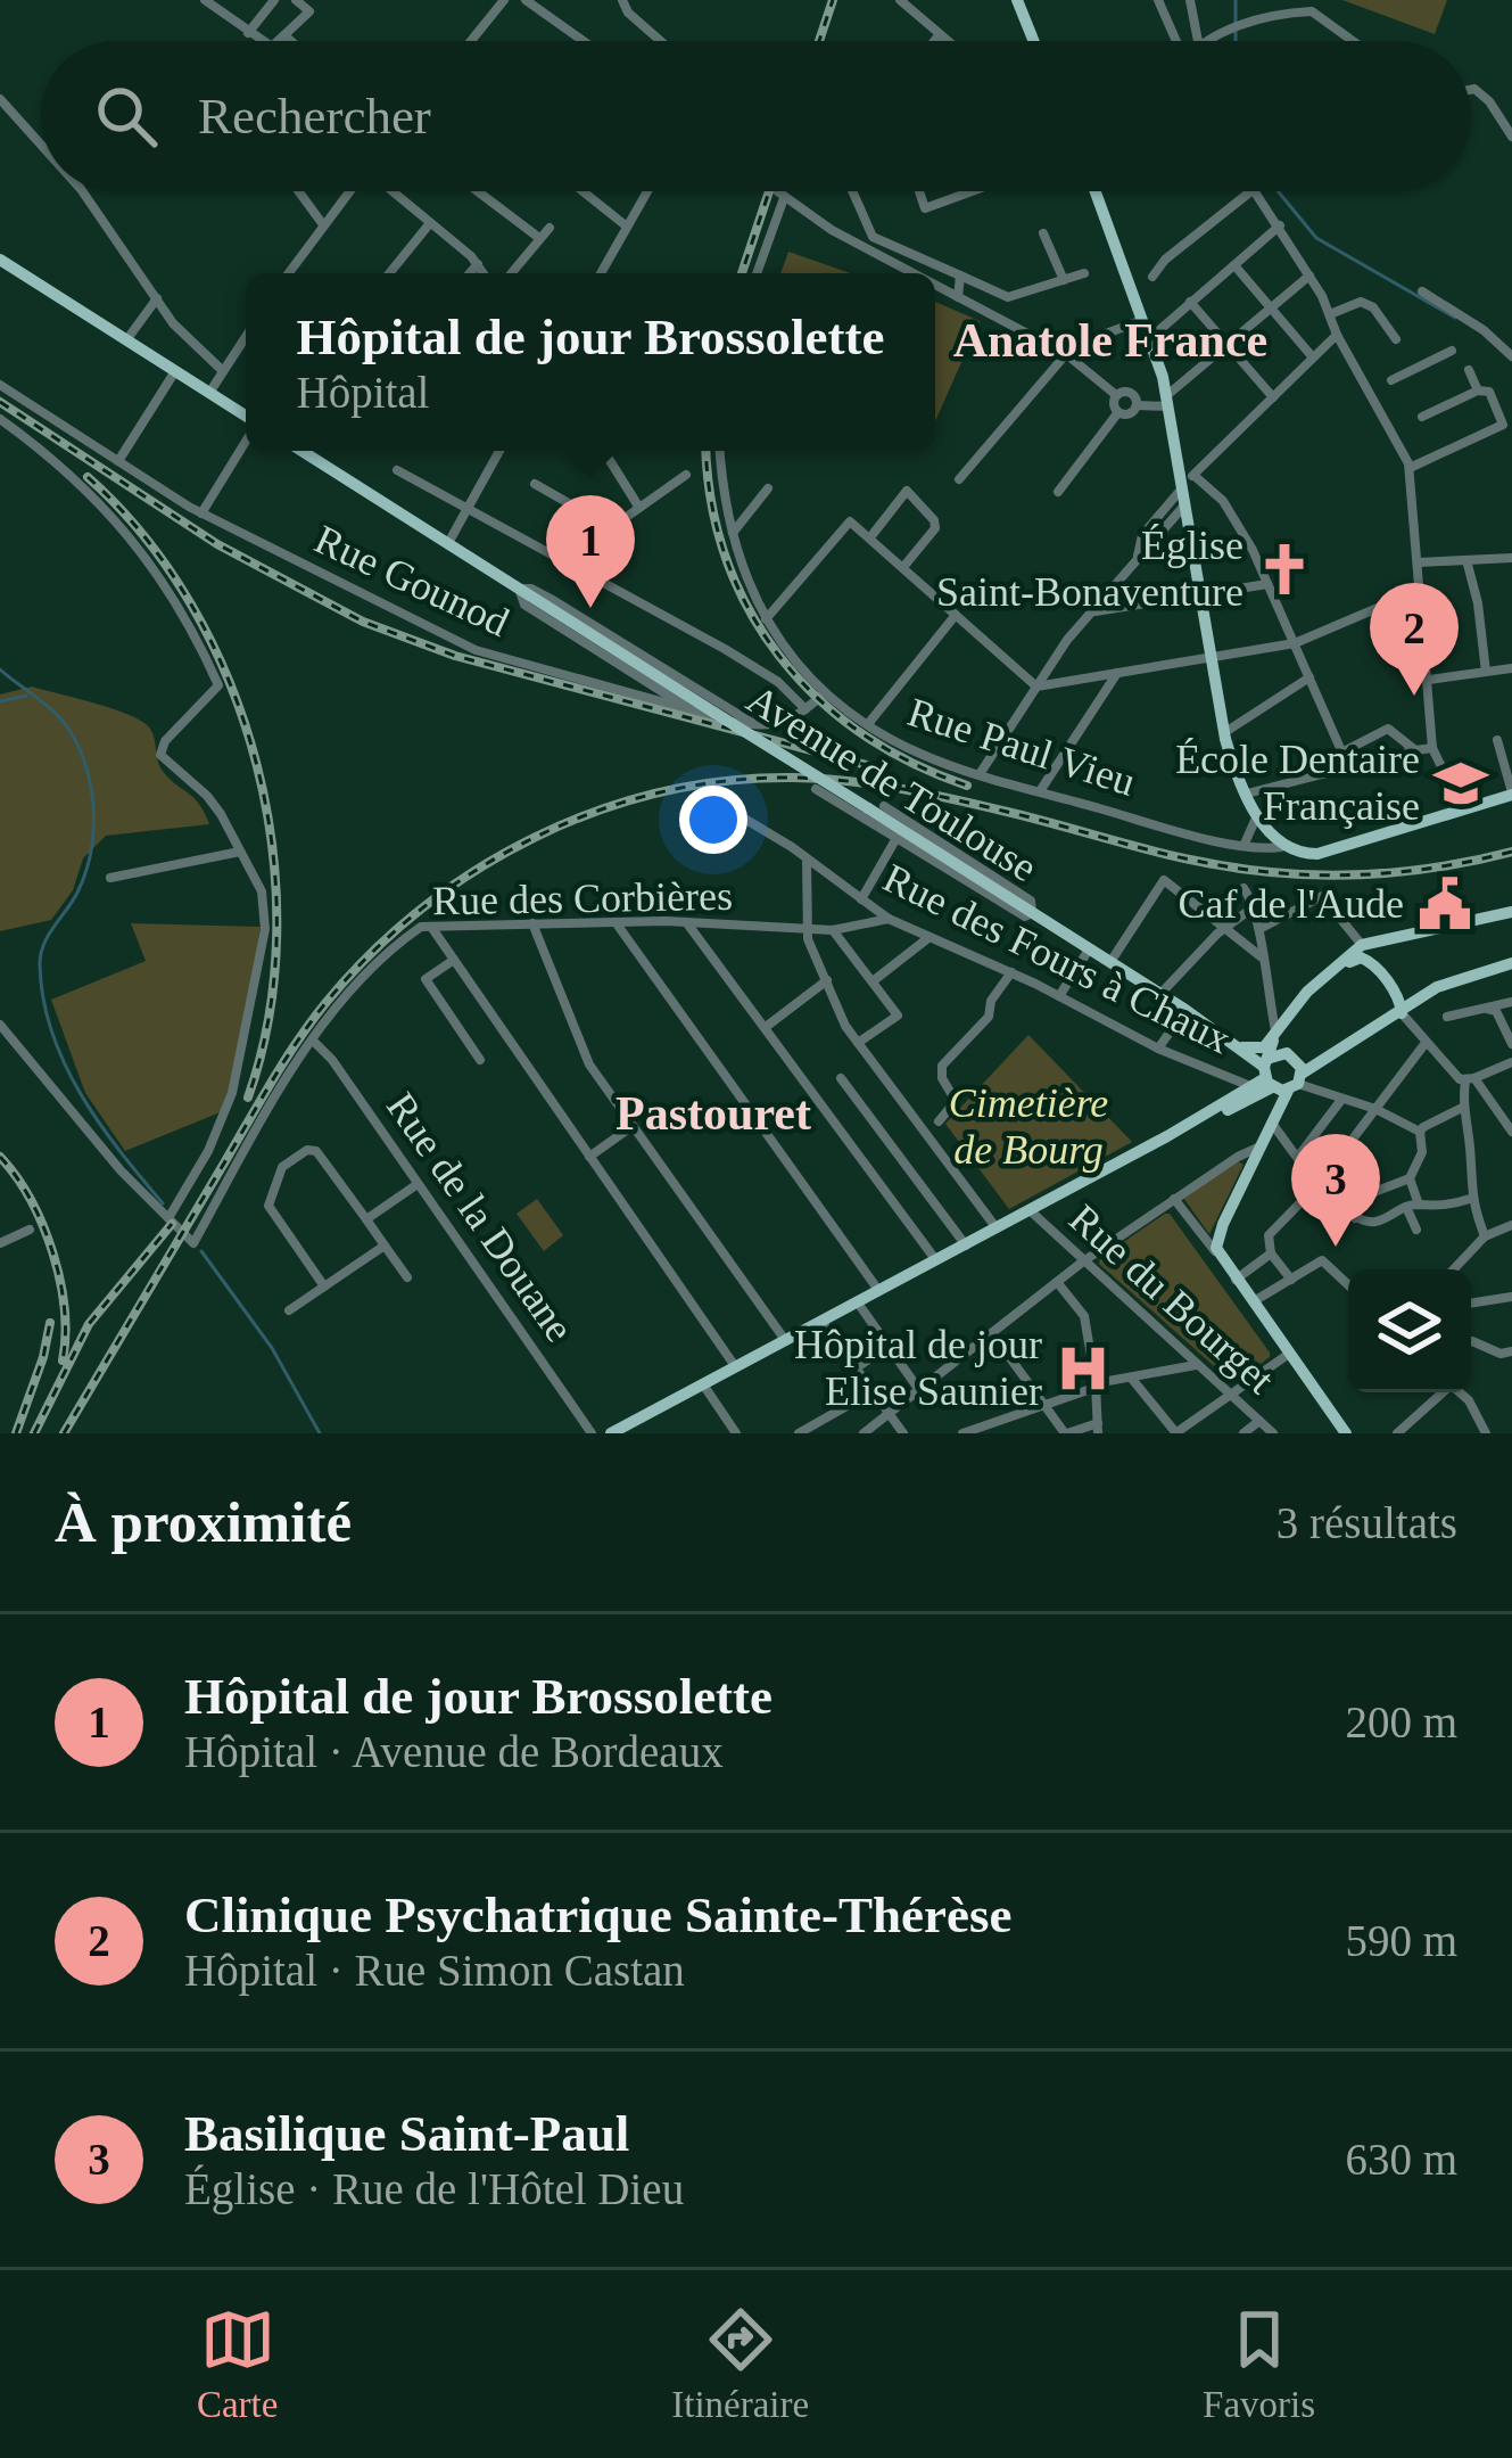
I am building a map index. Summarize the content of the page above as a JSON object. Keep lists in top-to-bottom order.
{
  "streets": {
    "main road": ["Avenue de Toulouse"],
    "street": [
      "Rue Gounod",
      "Rue Paul Vieu",
      "Rue des Corbières",
      "Rue des Fours à Chaux",
      "Rue de la Douane",
      "Rue du Bourget"
    ]
  },
  "crossings": [
    ["Avenue de Toulouse", "Rue des Fours à Chaux"],
    ["Rue des Corbières", "Rue des Fours à Chaux"],
    ["Rue des Corbières", "Rue de la Douane"]
  ],
  "districts": ["Anatole France", "Pastouret"],
  "parks": ["Cimetière de Bourg"],
  "places": {
    "church": ["Église Saint-Bonaventure"],
    "school or university": ["École Dentaire Française"],
    "public building": ["Caf de l'Aude"],
    "hospital": ["Hôpital de jour Elise Saunier"]
  },
  "page": {
    "search": "Rechercher",
    "popup": ["Hôpital de jour Brossolette", "Hôpital"],
    "pins": ["1", "2", "3"],
    "heading": ["À proximité", "3 résultats"],
    "list": [
      {
        "mark": "1",
        "name": "Hôpital de jour Brossolette",
        "note": "Hôpital · Avenue de Bordeaux",
        "value": "200 m"
      },
      {
        "mark": "2",
        "name": "Clinique Psychatrique Sainte-Thérèse",
        "note": "Hôpital · Rue Simon Castan",
        "value": "590 m"
      },
      {
        "mark": "3",
        "name": "Basilique Saint-Paul",
        "note": "Église · Rue de l'Hôtel Dieu",
        "value": "630 m"
      }
    ],
    "nav": ["Carte", "Itinéraire", "Favoris"]
  }
}
